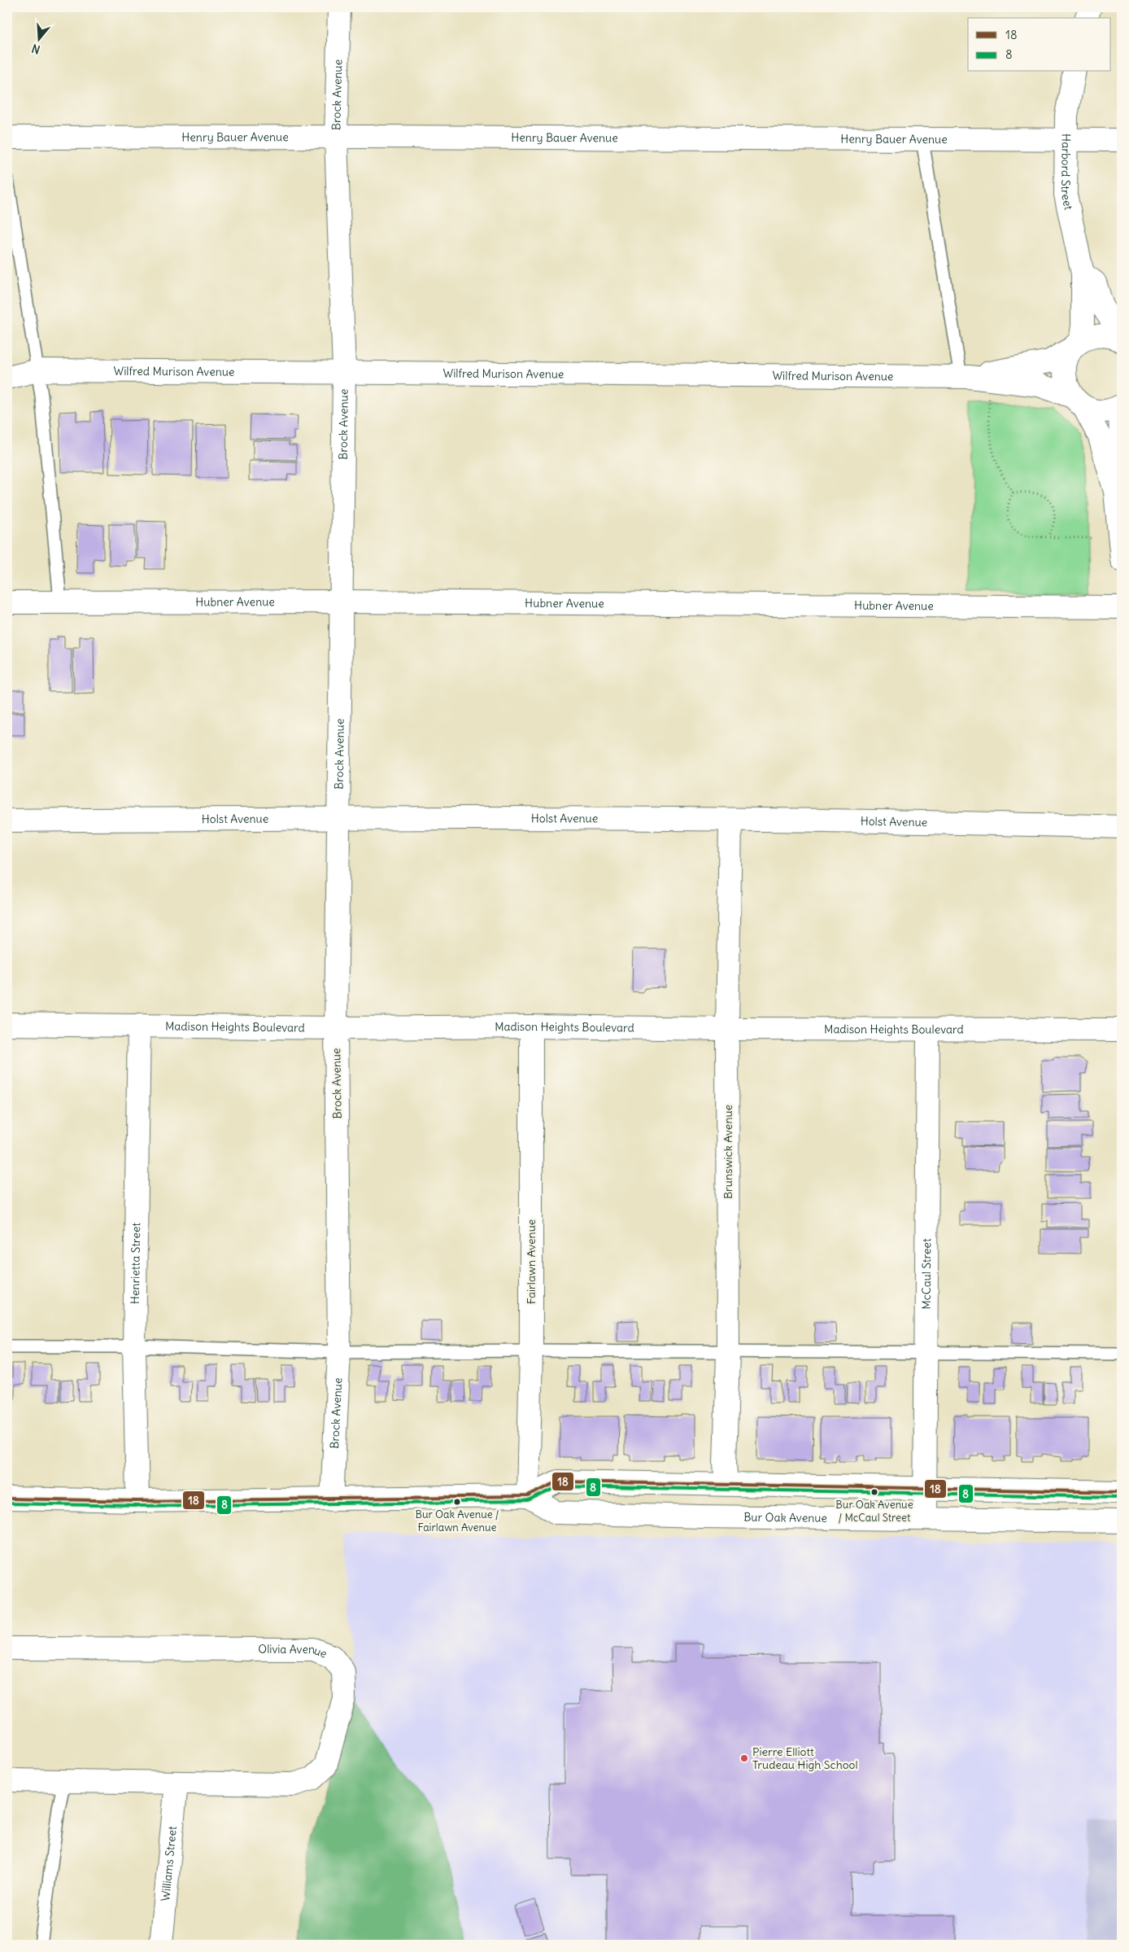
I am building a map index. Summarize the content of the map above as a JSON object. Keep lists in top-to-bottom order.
{
  "streets": {
    "street": [
      "Brock Avenue",
      "Henry Bauer Avenue",
      "Harbord Street",
      "Wilfred Murison Avenue",
      "Hubner Avenue",
      "Holst Avenue",
      "Madison Heights Boulevard",
      "Brunswick Avenue",
      "Fairlawn Avenue",
      "Henrietta Street",
      "McCaul Street",
      "Bur Oak Avenue",
      "Olivia Avenue",
      "Williams Street"
    ]
  },
  "crossings": [
    ["Brock Avenue", "Henry Bauer Avenue"],
    ["Brock Avenue", "Wilfred Murison Avenue"],
    ["Brock Avenue", "Hubner Avenue"],
    ["Brock Avenue", "Holst Avenue"],
    ["Brock Avenue", "Madison Heights Boulevard"],
    ["Henry Bauer Avenue", "Harbord Street"],
    ["Harbord Street", "Wilfred Murison Avenue"],
    ["Holst Avenue", "Brunswick Avenue"],
    ["Madison Heights Boulevard", "Brunswick Avenue"],
    ["Madison Heights Boulevard", "Fairlawn Avenue"],
    ["Madison Heights Boulevard", "Henrietta Street"],
    ["Madison Heights Boulevard", "McCaul Street"],
    ["Fairlawn Avenue", "Bur Oak Avenue"],
    ["McCaul Street", "Bur Oak Avenue"],
    ["Olivia Avenue", "Williams Street"]
  ],
  "places": ["Bur Oak Avenue / McCaul Street", "Bur Oak Avenue / Fairlawn Avenue", "Pierre Elliott Trudeau High School"],
  "lines": ["transit line 18", "transit line 8"],
  "legend": ["18", "8"],
  "north": "bottom"
}
